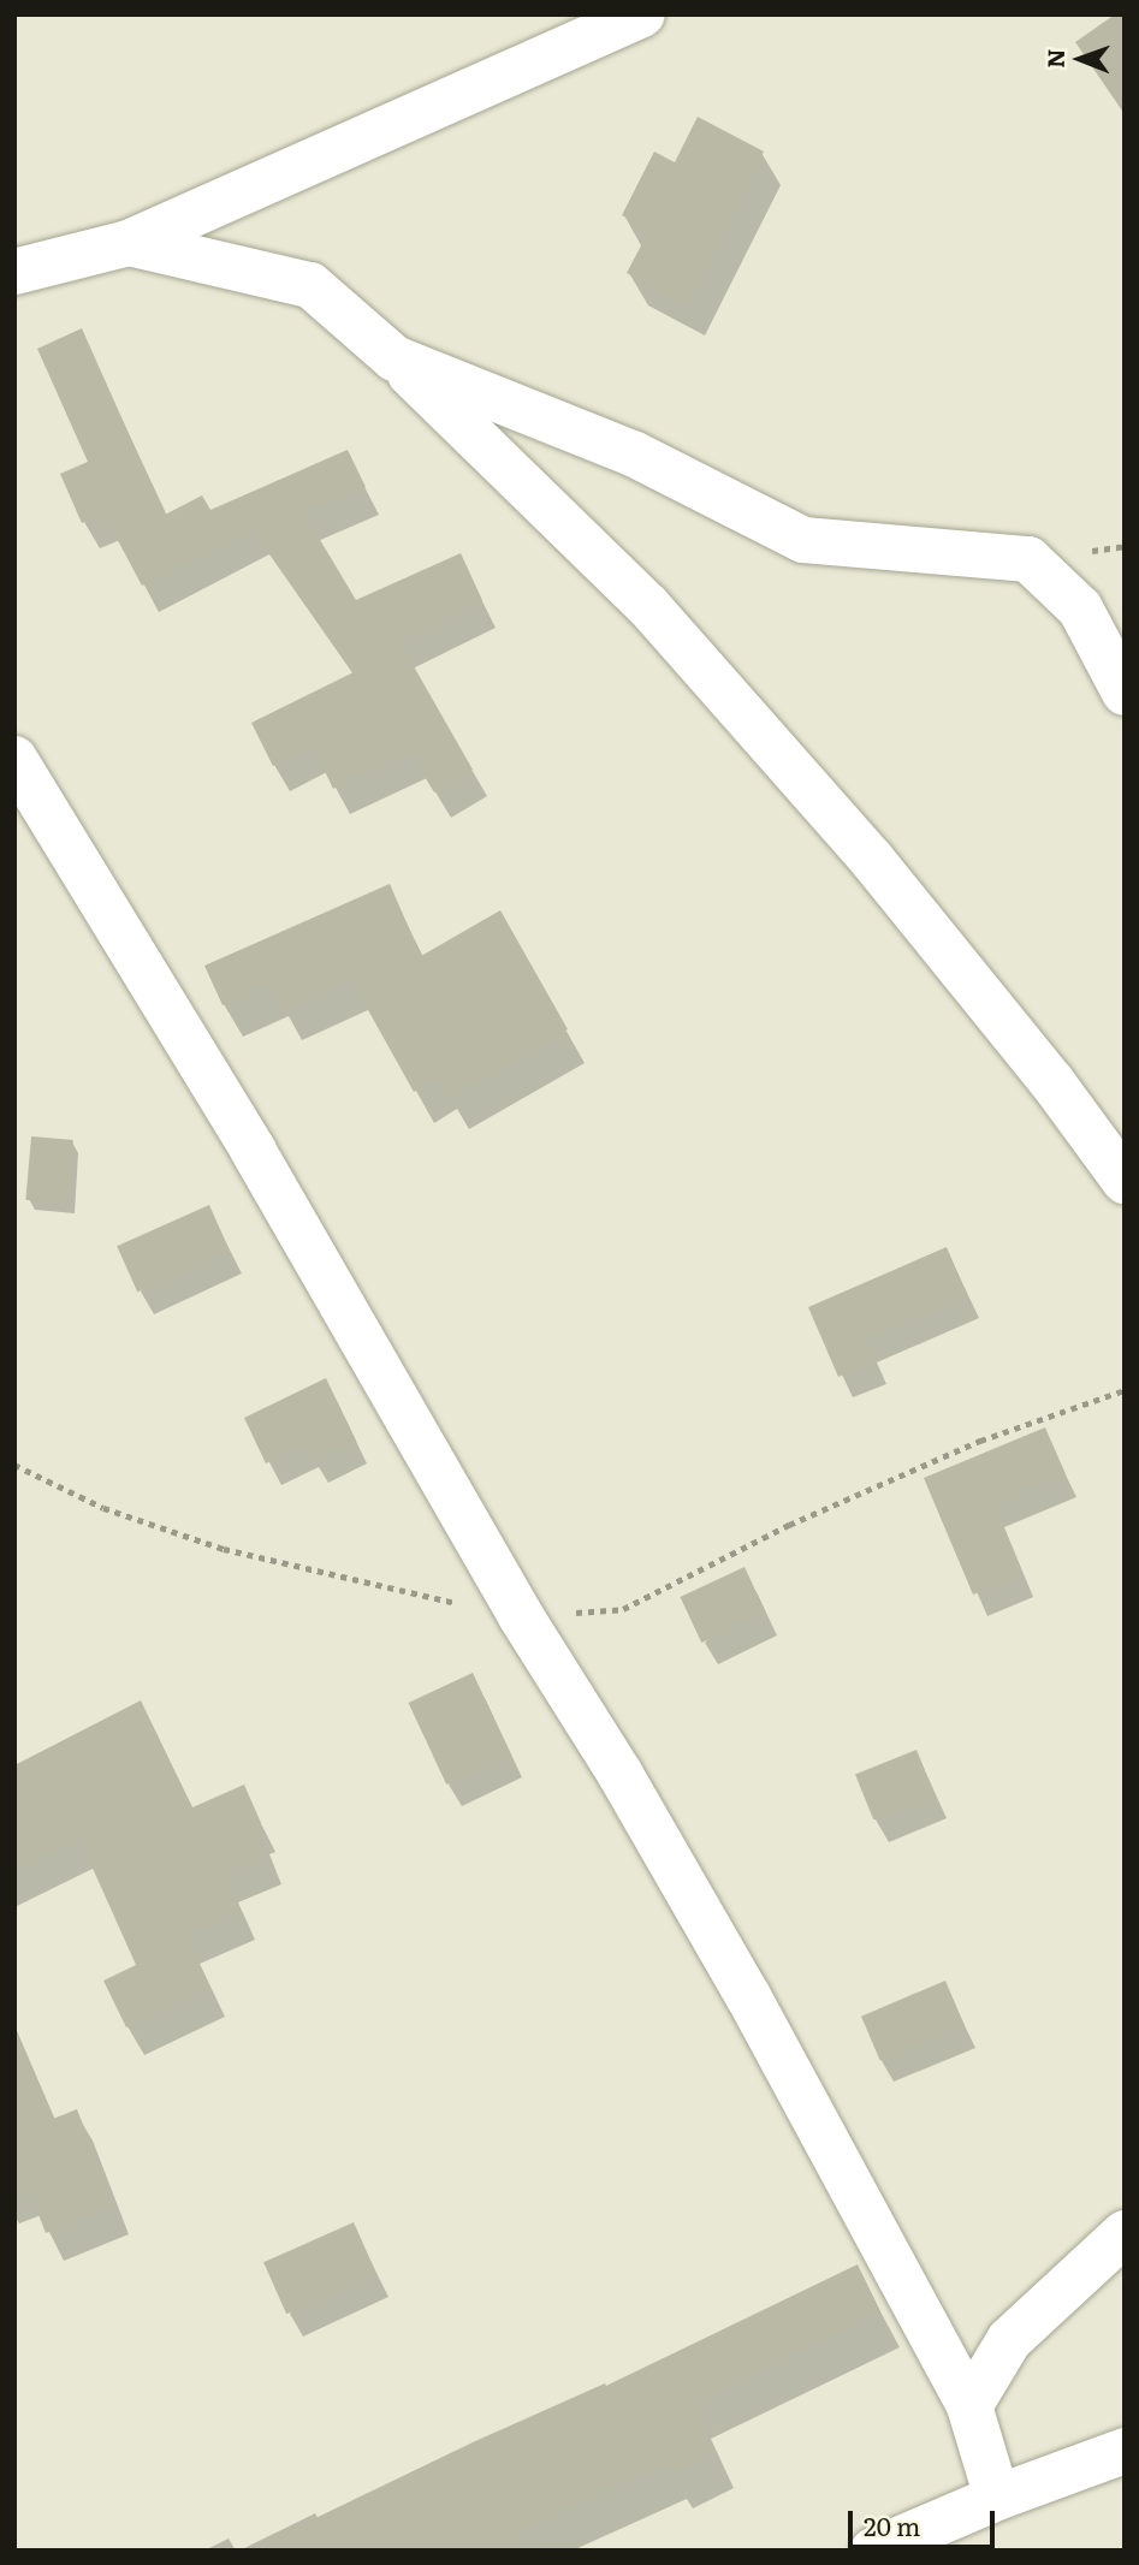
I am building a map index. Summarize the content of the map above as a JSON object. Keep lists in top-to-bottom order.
{
  "scale_bar": "20 m",
  "north": "left"
}
